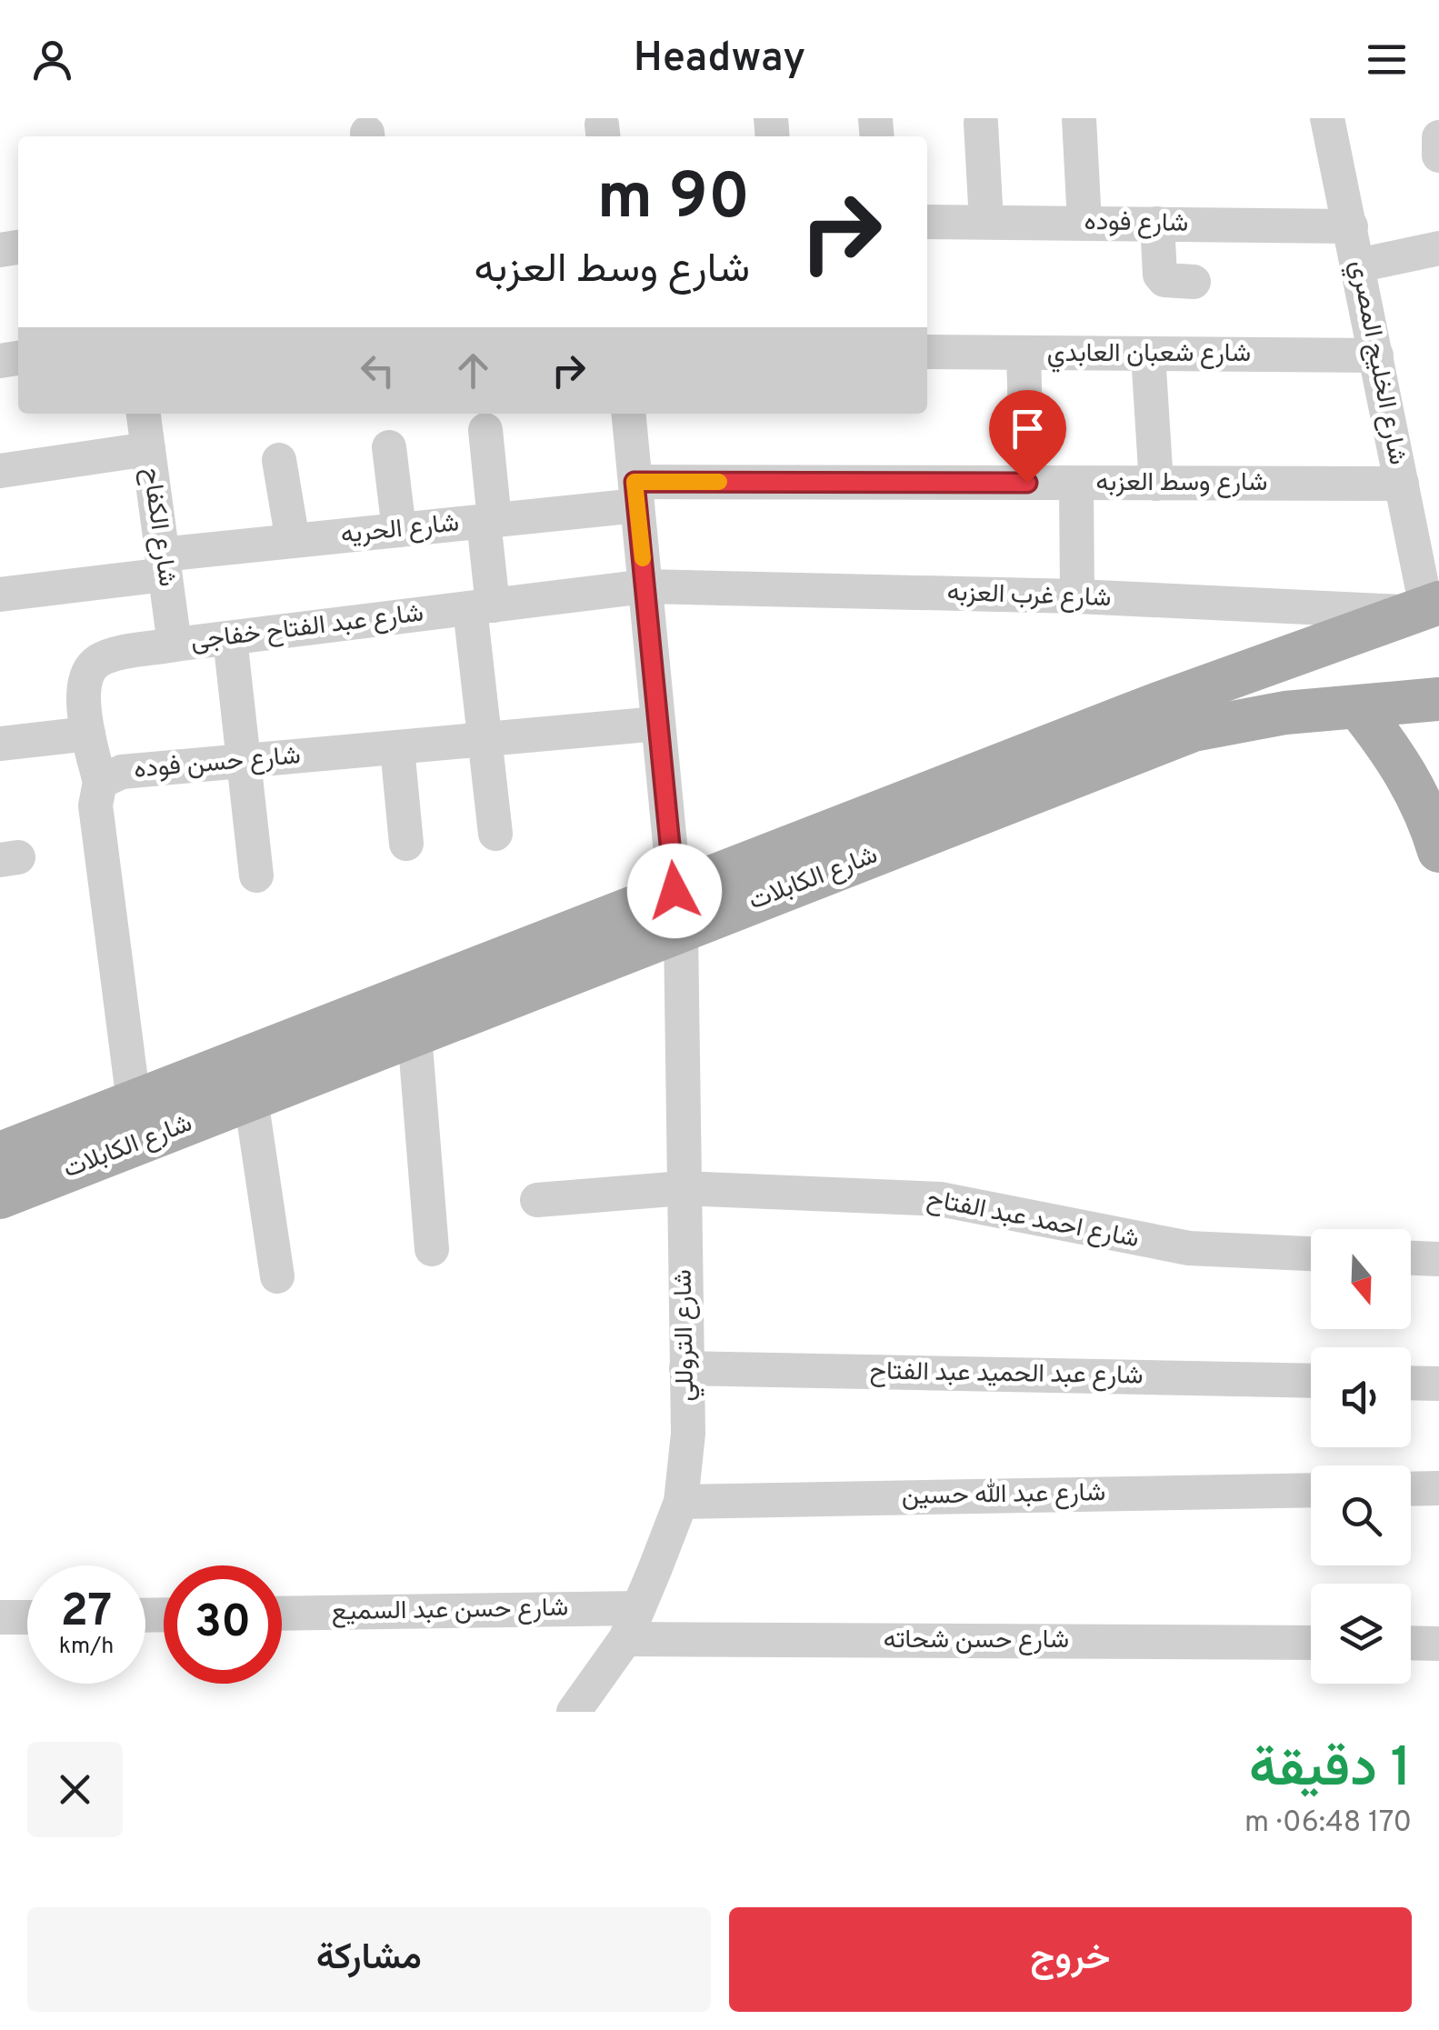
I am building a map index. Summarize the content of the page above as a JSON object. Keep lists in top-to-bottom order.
{
  "streets": {
    "main road": ["شارع الكابلات"],
    "street": [
      "شارع فوده",
      "شارع شعبان العابدي",
      "شارع الخليج المصري",
      "شارع وسط العزبه",
      "شارع الكفاح",
      "شارع الحريه",
      "شارع غرب العزبه",
      "شارع عبد الفتاح خفاجى",
      "شارع حسن فوده",
      "شارع احمد عبد الفتاح",
      "شارع التروللي",
      "شارع عبد الحميد عبد الفتاح",
      "شارع عبد الله حسين",
      "شارع حسن عبد السميع",
      "شارع حسن شحاته"
    ]
  },
  "crossings": [
    ["شارع فوده", "شارع الخليج المصري"],
    ["شارع شعبان العابدي", "شارع الخليج المصري"],
    ["شارع الخليج المصري", "شارع وسط العزبه"],
    ["شارع الخليج المصري", "شارع غرب العزبه"],
    ["شارع الخليج المصري", "شارع الكابلات"],
    ["شارع وسط العزبه", "شارع الحريه"],
    ["شارع وسط العزبه", "شارع التروللي"],
    ["شارع الكفاح", "شارع الحريه"],
    ["شارع الكفاح", "شارع عبد الفتاح خفاجى"],
    ["شارع الحريه", "شارع التروللي"],
    ["شارع غرب العزبه", "شارع عبد الفتاح خفاجى"],
    ["شارع غرب العزبه", "شارع الكابلات"],
    ["شارع غرب العزبه", "شارع التروللي"],
    ["شارع عبد الفتاح خفاجى", "شارع حسن فوده"],
    ["شارع عبد الفتاح خفاجى", "شارع التروللي"],
    ["شارع حسن فوده", "شارع الكابلات"],
    ["شارع حسن فوده", "شارع التروللي"],
    ["شارع الكابلات", "شارع التروللي"],
    ["شارع احمد عبد الفتاح", "شارع التروللي"],
    ["شارع التروللي", "شارع عبد الحميد عبد الفتاح"],
    ["شارع التروللي", "شارع عبد الله حسين"],
    ["شارع التروللي", "شارع حسن عبد السميع"],
    ["شارع التروللي", "شارع حسن شحاته"],
    ["شارع حسن عبد السميع", "شارع حسن شحاته"]
  ],
  "north": "bottom",
  "page": {
    "header": "Headway",
    "turn": ["90 m", "شارع وسط العزبه"],
    "speed": "27 km/h",
    "limit": "30",
    "heading": ["1 دقيقة", "170 m · 06:48"],
    "buttons": ["خروج", "مشاركة"]
  }
}
